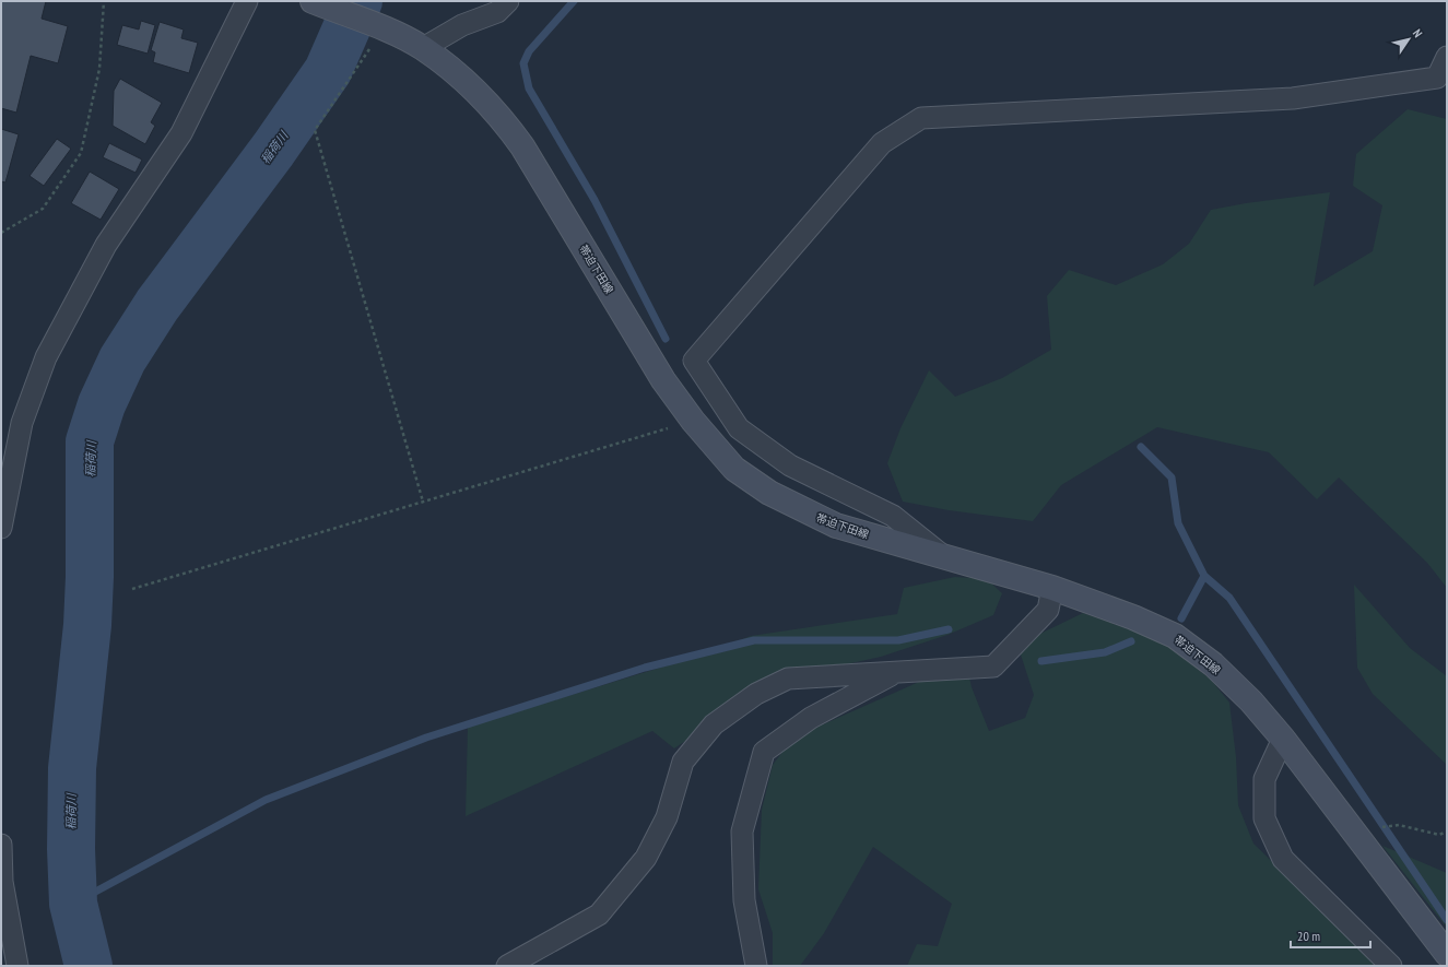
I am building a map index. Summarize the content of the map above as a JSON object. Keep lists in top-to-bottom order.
{
  "streets": {
    "main road": ["帯迫下田線"]
  },
  "water": ["稲荷川"],
  "scale_bar": "20 m",
  "north": "top right"
}
